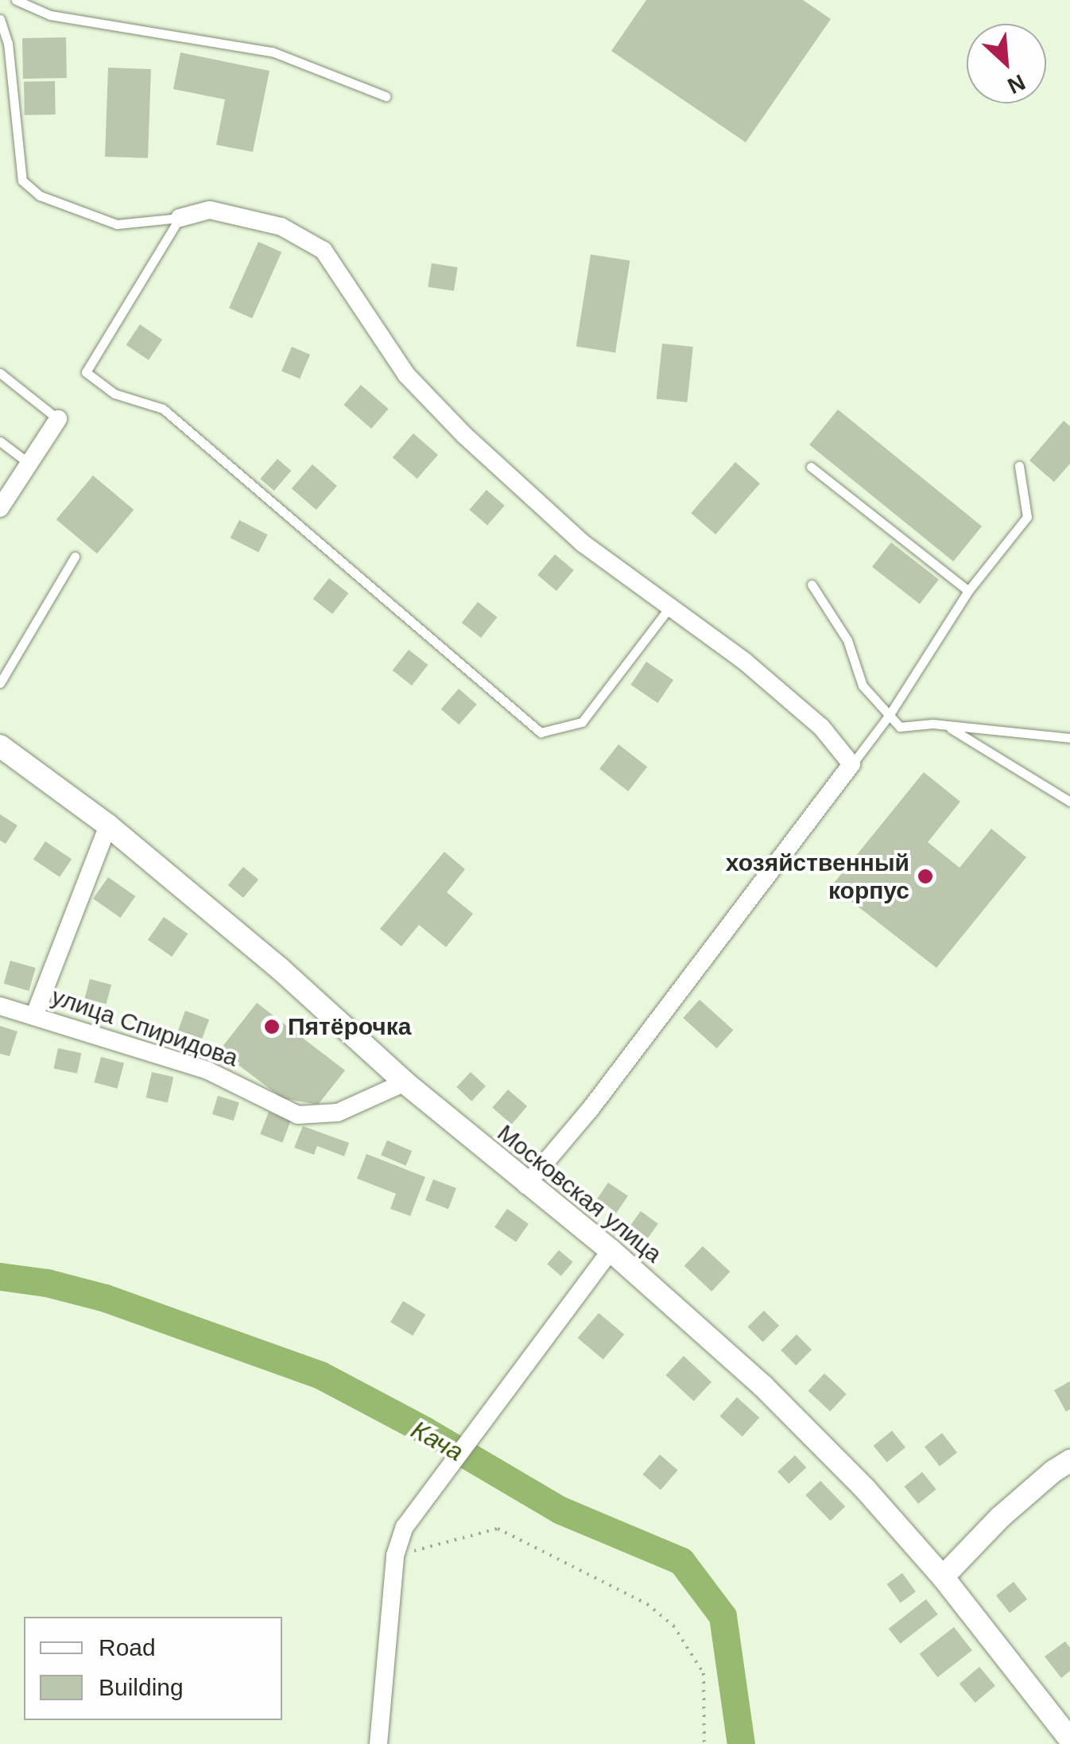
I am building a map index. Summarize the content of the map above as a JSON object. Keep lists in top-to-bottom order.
{
  "streets": {
    "street": ["улица Спиридова", "Московская улица"]
  },
  "crossings": [
    ["улица Спиридова", "Московская улица"]
  ],
  "water": ["Кача"],
  "places": ["хозяйственный корпус", "Пятёрочка"],
  "legend": ["Road", "Building"],
  "north": "bottom right"
}
